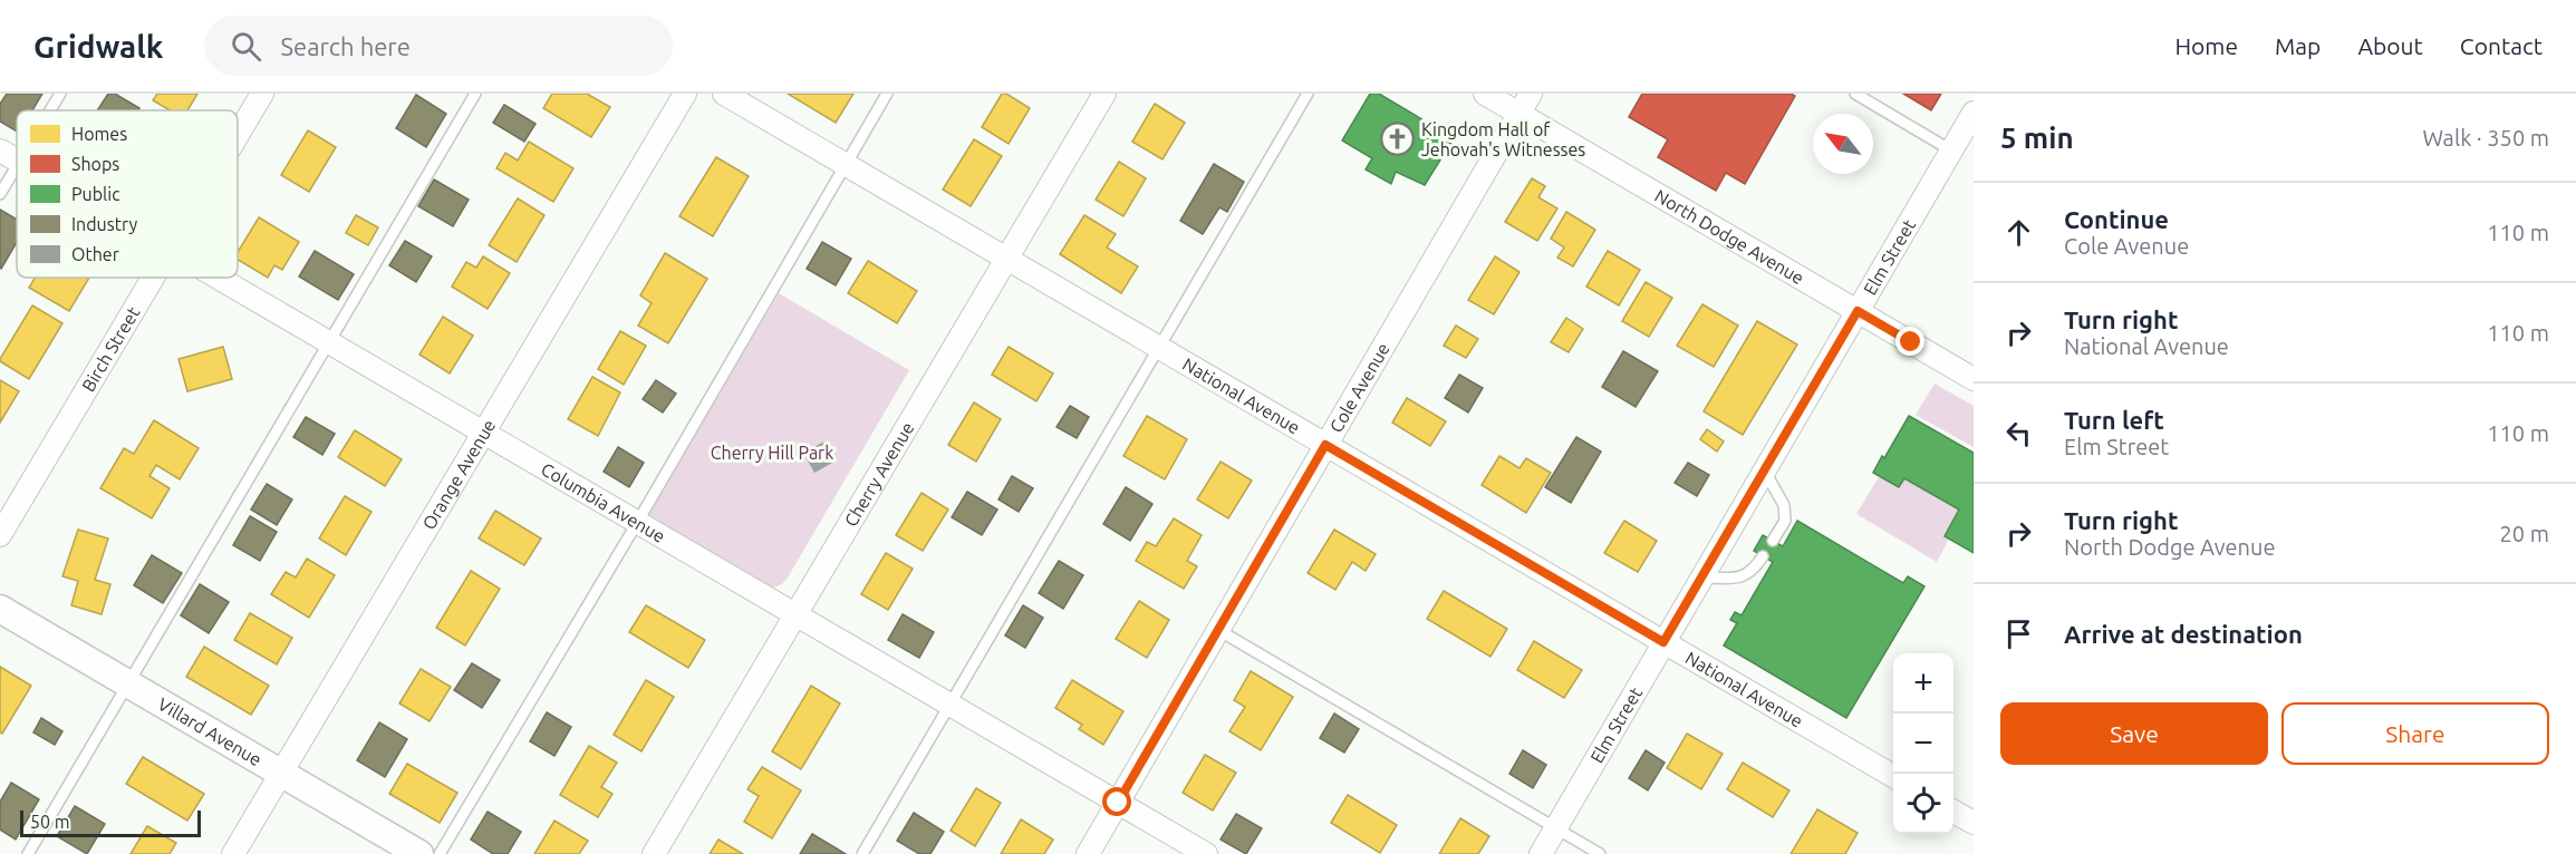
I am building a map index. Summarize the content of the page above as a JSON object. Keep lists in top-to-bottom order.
{
  "streets": {
    "street": [
      "North Dodge Avenue",
      "Elm Street",
      "Birch Street",
      "Cole Avenue",
      "National Avenue",
      "Orange Avenue",
      "Cherry Avenue",
      "Columbia Avenue",
      "Villard Avenue"
    ]
  },
  "crossings": [
    ["North Dodge Avenue", "Elm Street"],
    ["North Dodge Avenue", "Cole Avenue"],
    ["Elm Street", "National Avenue"],
    ["Cole Avenue", "National Avenue"],
    ["Cole Avenue", "Columbia Avenue"],
    ["National Avenue", "Cherry Avenue"],
    ["Orange Avenue", "Columbia Avenue"],
    ["Orange Avenue", "Villard Avenue"],
    ["Cherry Avenue", "Columbia Avenue"]
  ],
  "parks": ["Cherry Hill Park"],
  "places": {
    "church": ["Kingdom Hall of Jehovah's Witnesses"]
  },
  "legend": [
    "Homes",
    "Shops",
    "Public",
    "Industry",
    "Other"
  ],
  "scale_bar": "50 m",
  "north": "top left",
  "page": {
    "header": "Gridwalk",
    "search": "Search here",
    "nav": [
      "Home",
      "Map",
      "About",
      "Contact"
    ],
    "heading": ["5 min", "Walk · 350 m"],
    "list": [
      ["Continue", "Cole Avenue", "110 m"],
      ["Turn right", "National Avenue", "110 m"],
      ["Turn left", "Elm Street", "110 m"],
      ["Turn right", "North Dodge Avenue", "20 m"],
      "Arrive at destination"
    ],
    "map_buttons": ["+", "−"],
    "buttons": ["Save", "Share"],
    "scale": "50 m"
  }
}
